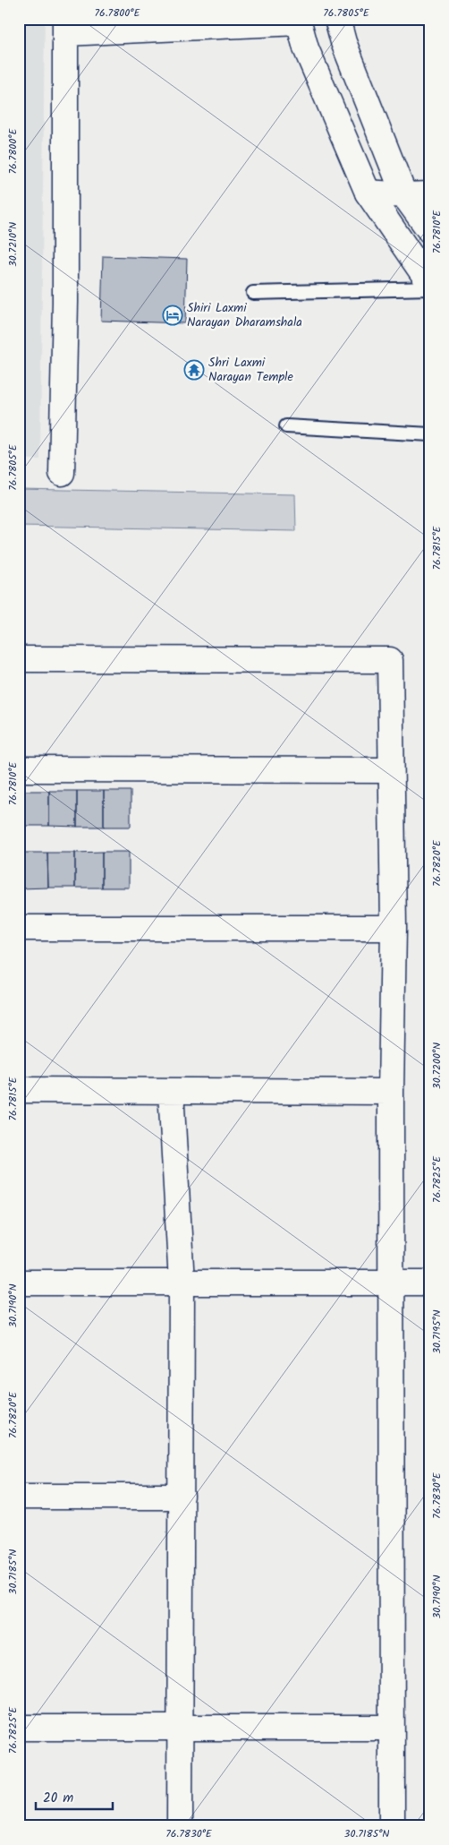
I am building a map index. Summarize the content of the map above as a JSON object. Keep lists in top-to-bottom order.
{
  "places": {
    "hotel": ["Shiri Laxmi Narayan Dharamshala"],
    "temple": ["Shri Laxmi Narayan Temple"]
  },
  "scale_bar": "20 m",
  "coordinates": [
    "76.7800°E",
    "76.7805°E",
    "76.7810°E",
    "30.7210°N",
    "76.7815°E",
    "76.7820°E",
    "30.7200°N",
    "76.7825°E",
    "30.7190°N",
    "30.7195°N",
    "76.7830°E",
    "30.7185°N"
  ]
}
